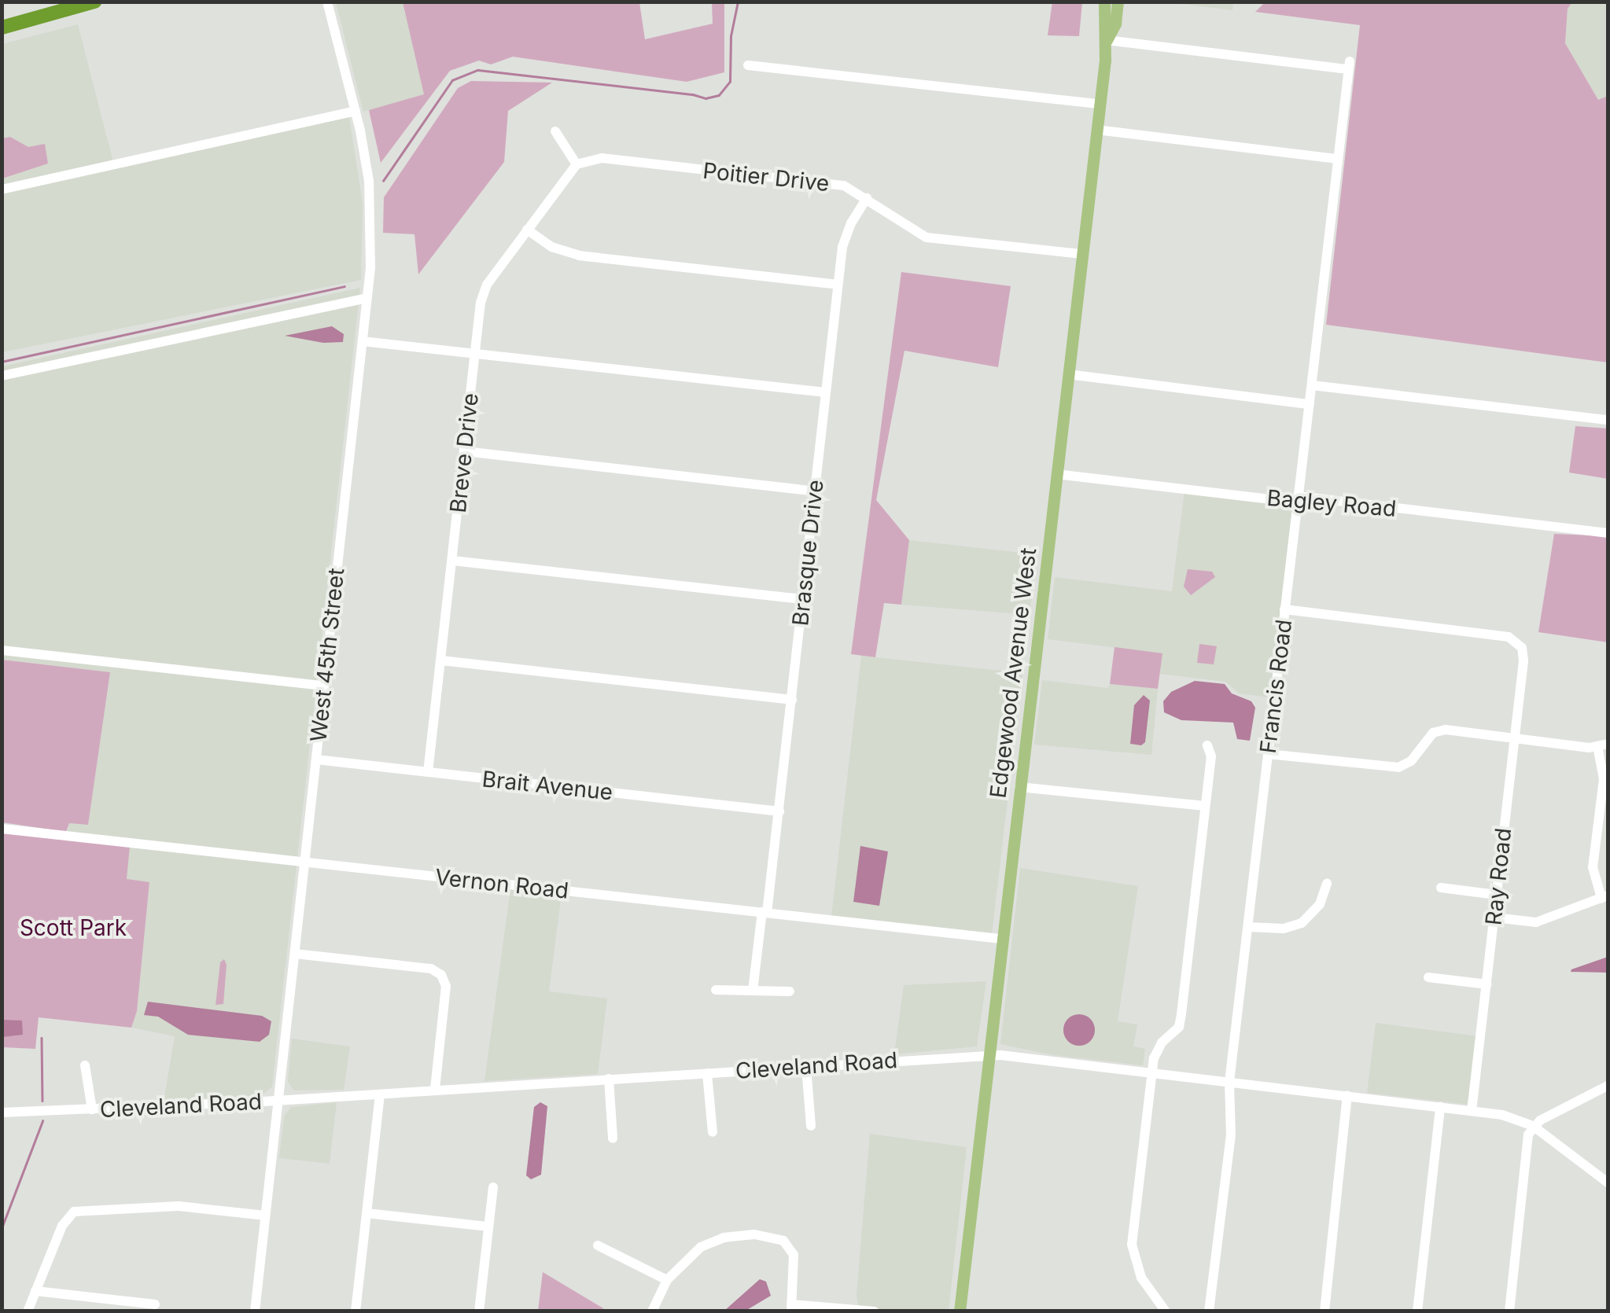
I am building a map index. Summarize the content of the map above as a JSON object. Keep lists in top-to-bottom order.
{
  "streets": {
    "main road": ["Edgewood Avenue West"],
    "street": [
      "Poitier Drive",
      "Breve Drive",
      "Bagley Road",
      "Brasque Drive",
      "West 45th Street",
      "Francis Road",
      "Brait Avenue",
      "Ray Road",
      "Vernon Road",
      "Cleveland Road"
    ]
  },
  "crossings": [
    ["Poitier Drive", "Breve Drive"],
    ["Poitier Drive", "Brasque Drive"],
    ["Poitier Drive", "Edgewood Avenue West"],
    ["Breve Drive", "Brait Avenue"],
    ["Bagley Road", "Edgewood Avenue West"],
    ["Bagley Road", "Francis Road"],
    ["Brasque Drive", "Brait Avenue"],
    ["Brasque Drive", "Vernon Road"],
    ["West 45th Street", "Brait Avenue"],
    ["West 45th Street", "Vernon Road"],
    ["West 45th Street", "Cleveland Road"],
    ["Edgewood Avenue West", "Francis Road"],
    ["Edgewood Avenue West", "Vernon Road"],
    ["Edgewood Avenue West", "Cleveland Road"],
    ["Francis Road", "Ray Road"],
    ["Francis Road", "Cleveland Road"],
    ["Ray Road", "Cleveland Road"]
  ],
  "parks": ["Scott Park"]
}
